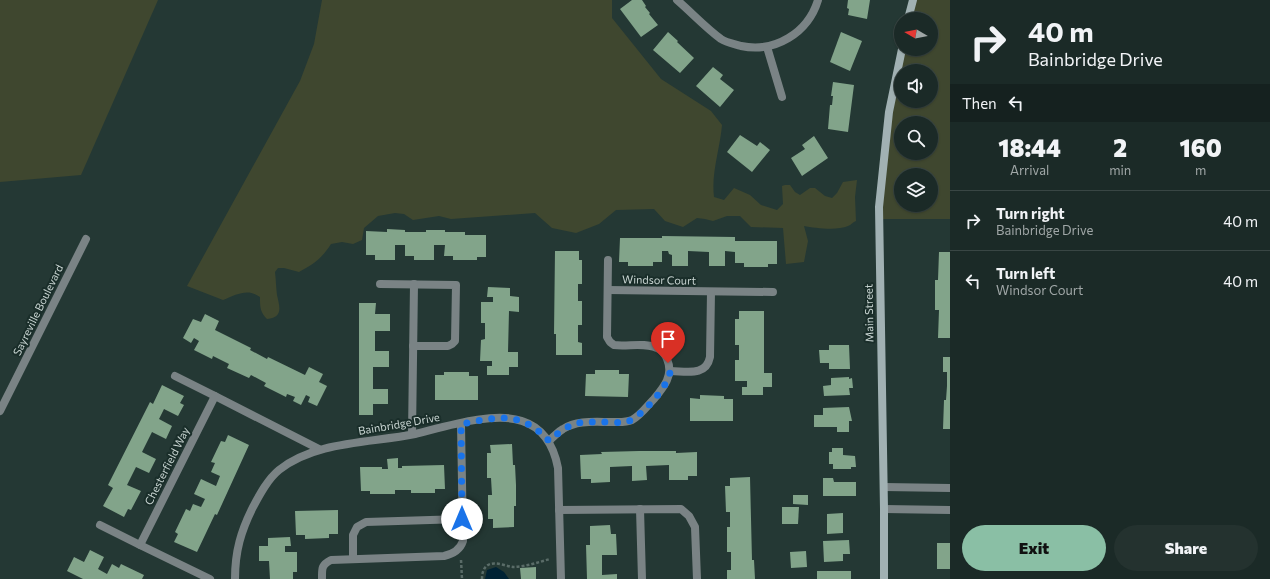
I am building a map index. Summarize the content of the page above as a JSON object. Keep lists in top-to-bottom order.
{
  "streets": {
    "main road": ["Main Street"],
    "street": [
      "Windsor Court",
      "Sayreville Boulevard",
      "Bainbridge Drive",
      "Chesterfield Way"
    ]
  },
  "north": "left",
  "page": {
    "turn": ["40 m", "Bainbridge Drive"],
    "then": "Then",
    "eta": [
      "18:44",
      "Arrival",
      "2",
      "min",
      "160",
      "m"
    ],
    "list": [
      {
        "name": "Turn right",
        "note": "Bainbridge Drive",
        "value": "40 m"
      },
      {
        "name": "Turn left",
        "note": "Windsor Court",
        "value": "40 m"
      }
    ],
    "buttons": ["Exit", "Share"]
  }
}
